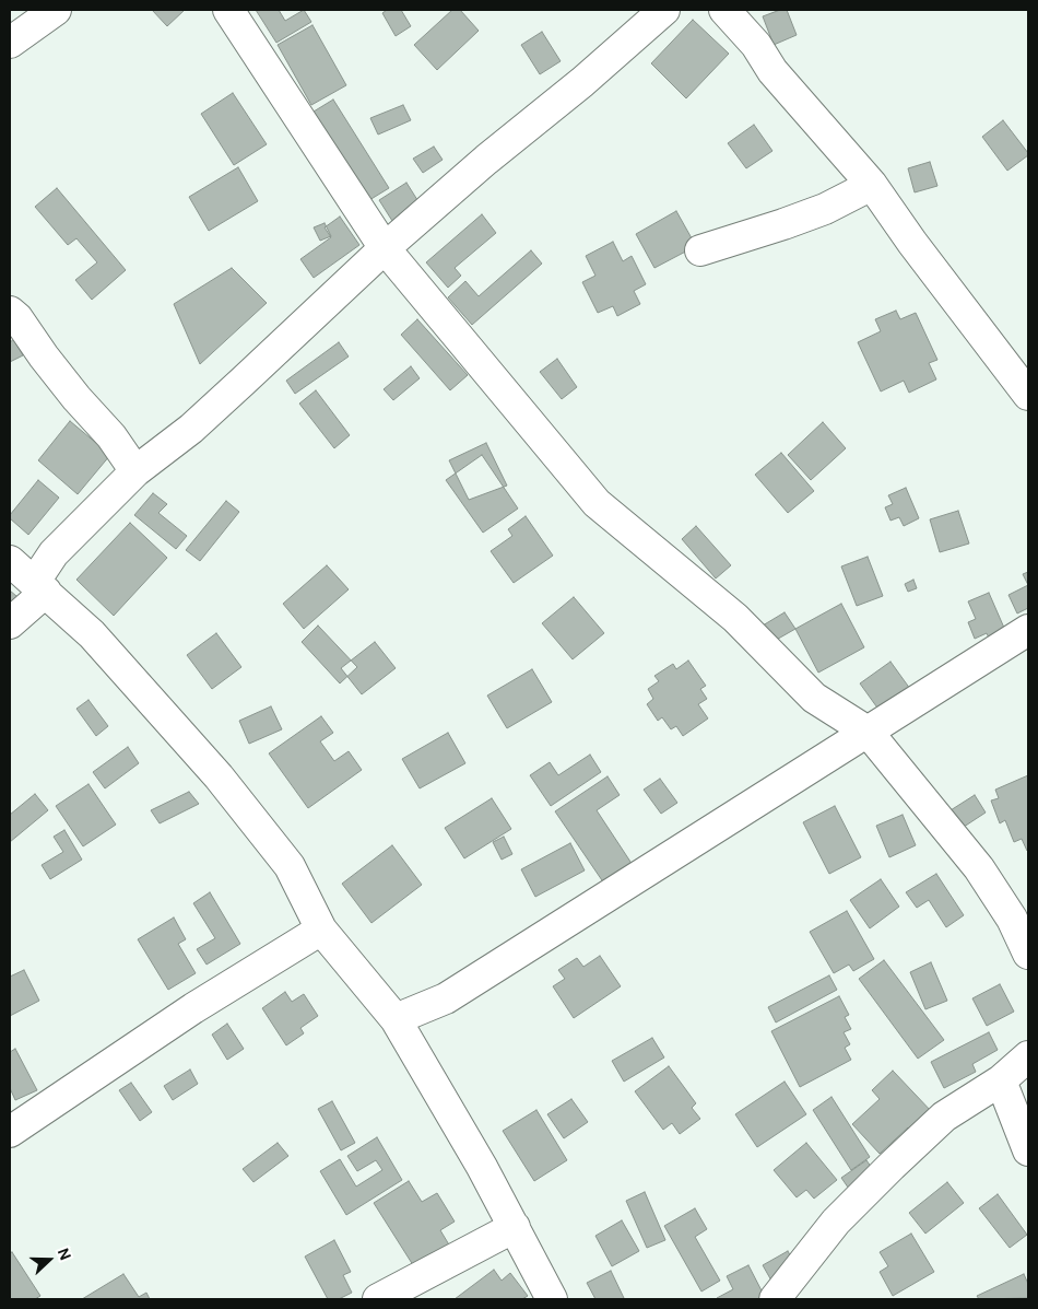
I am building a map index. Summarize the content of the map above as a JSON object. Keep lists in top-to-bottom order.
{
  "north": "right"
}
